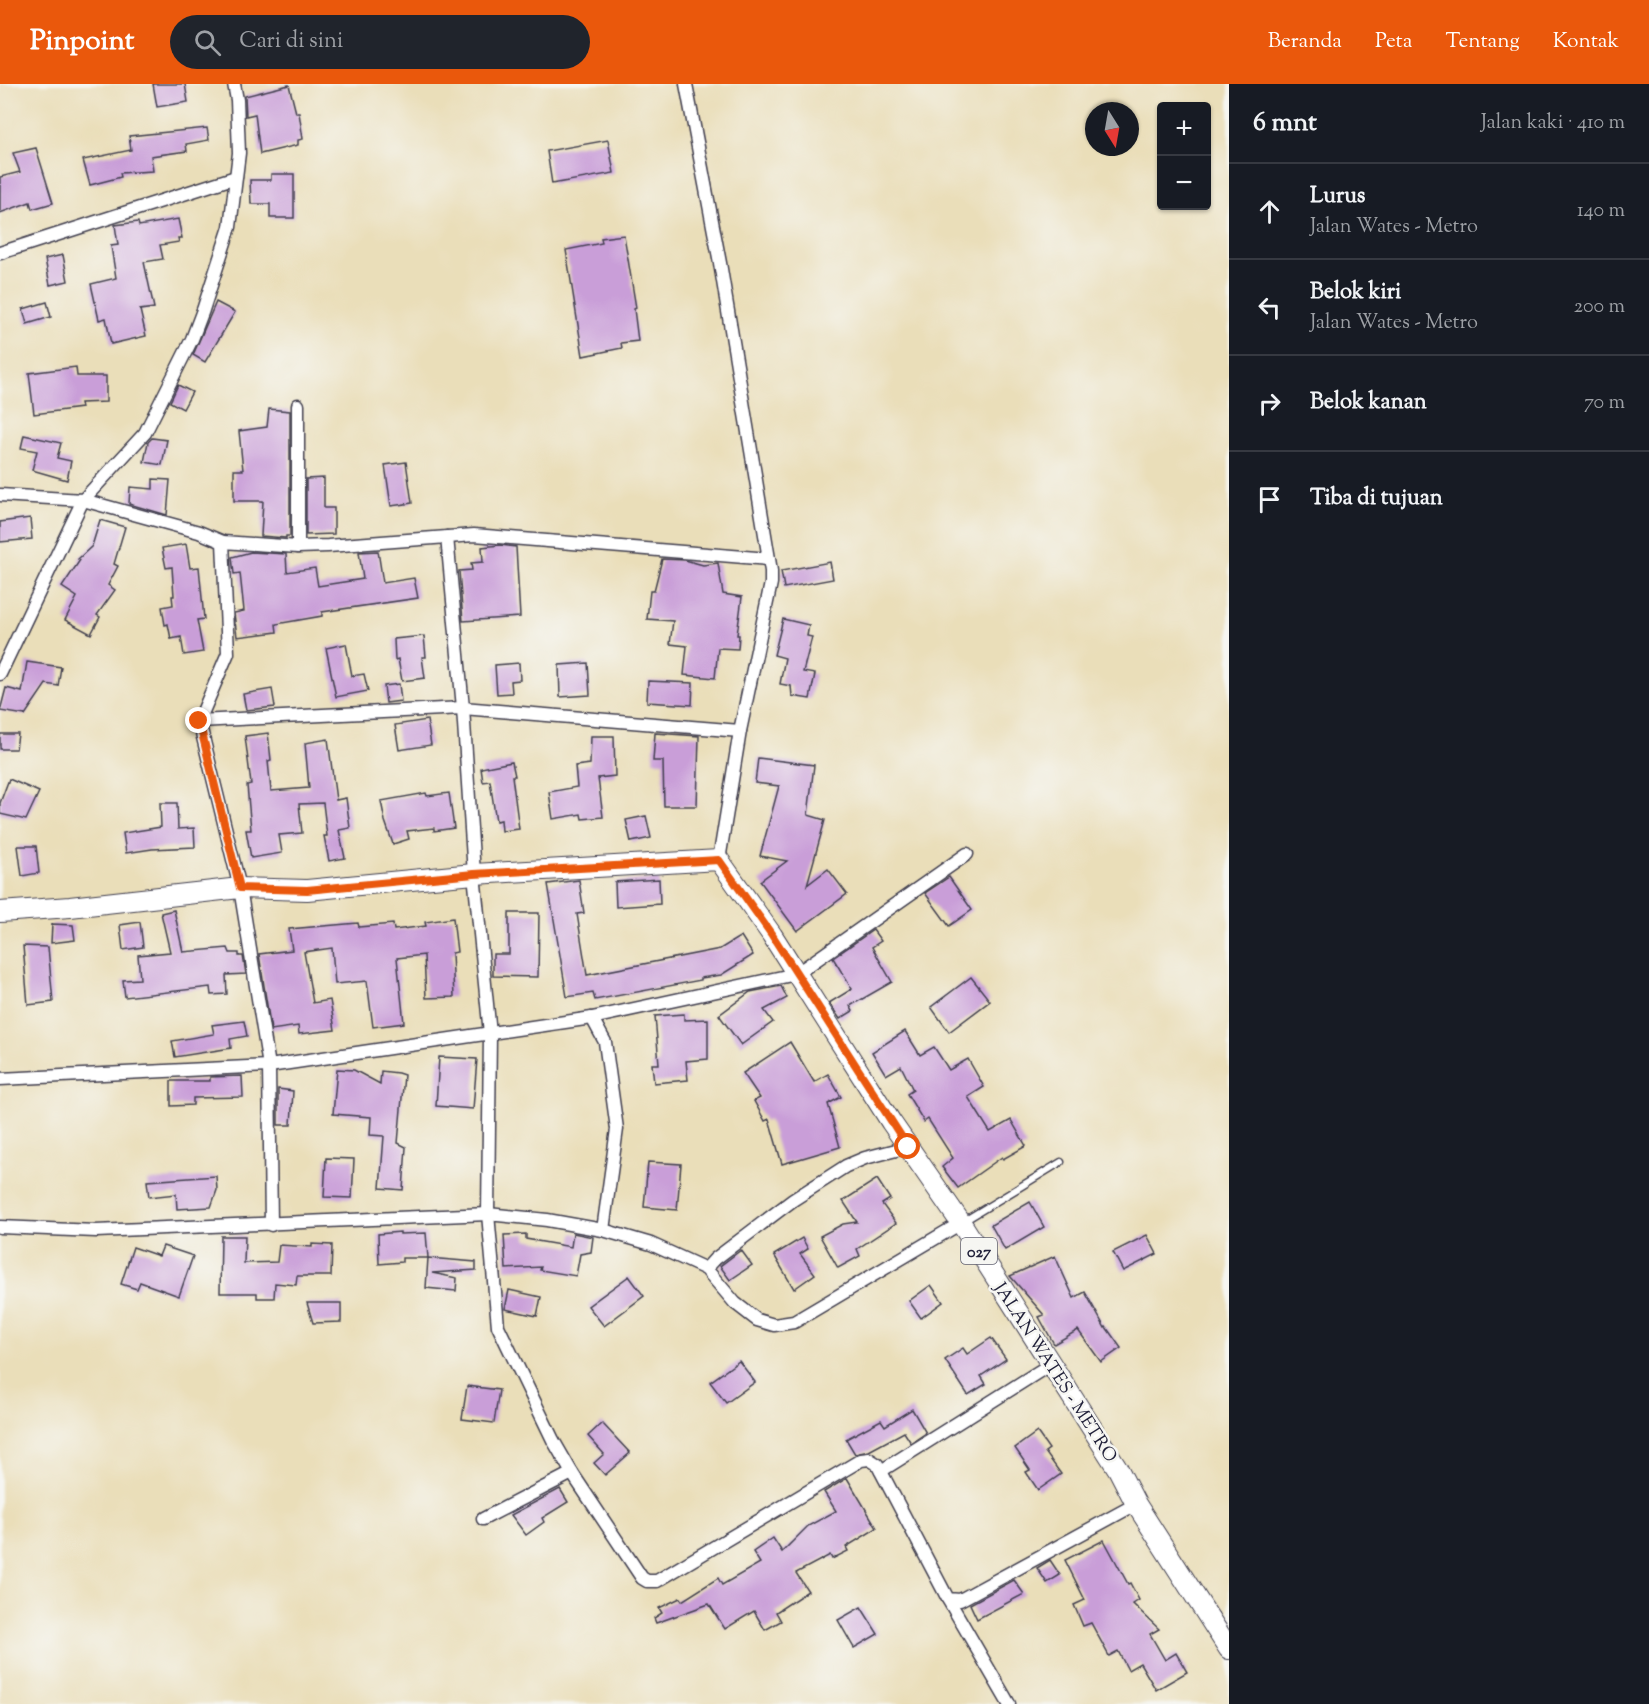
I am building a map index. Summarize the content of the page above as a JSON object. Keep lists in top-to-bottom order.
{
  "streets": {
    "main road": ["027", "JALAN WATES - METRO"]
  },
  "north": "bottom",
  "page": {
    "header": "Pinpoint",
    "search": "Cari di sini",
    "nav": [
      "Beranda",
      "Peta",
      "Tentang",
      "Kontak"
    ],
    "heading": ["6 mnt", "Jalan kaki · 410 m"],
    "map_buttons": ["+", "−"],
    "list": [
      ["Lurus", "Jalan Wates - Metro", "140 m"],
      ["Belok kiri", "Jalan Wates - Metro", "200 m"],
      ["Belok kanan", "70 m"],
      "Tiba di tujuan"
    ]
  }
}
